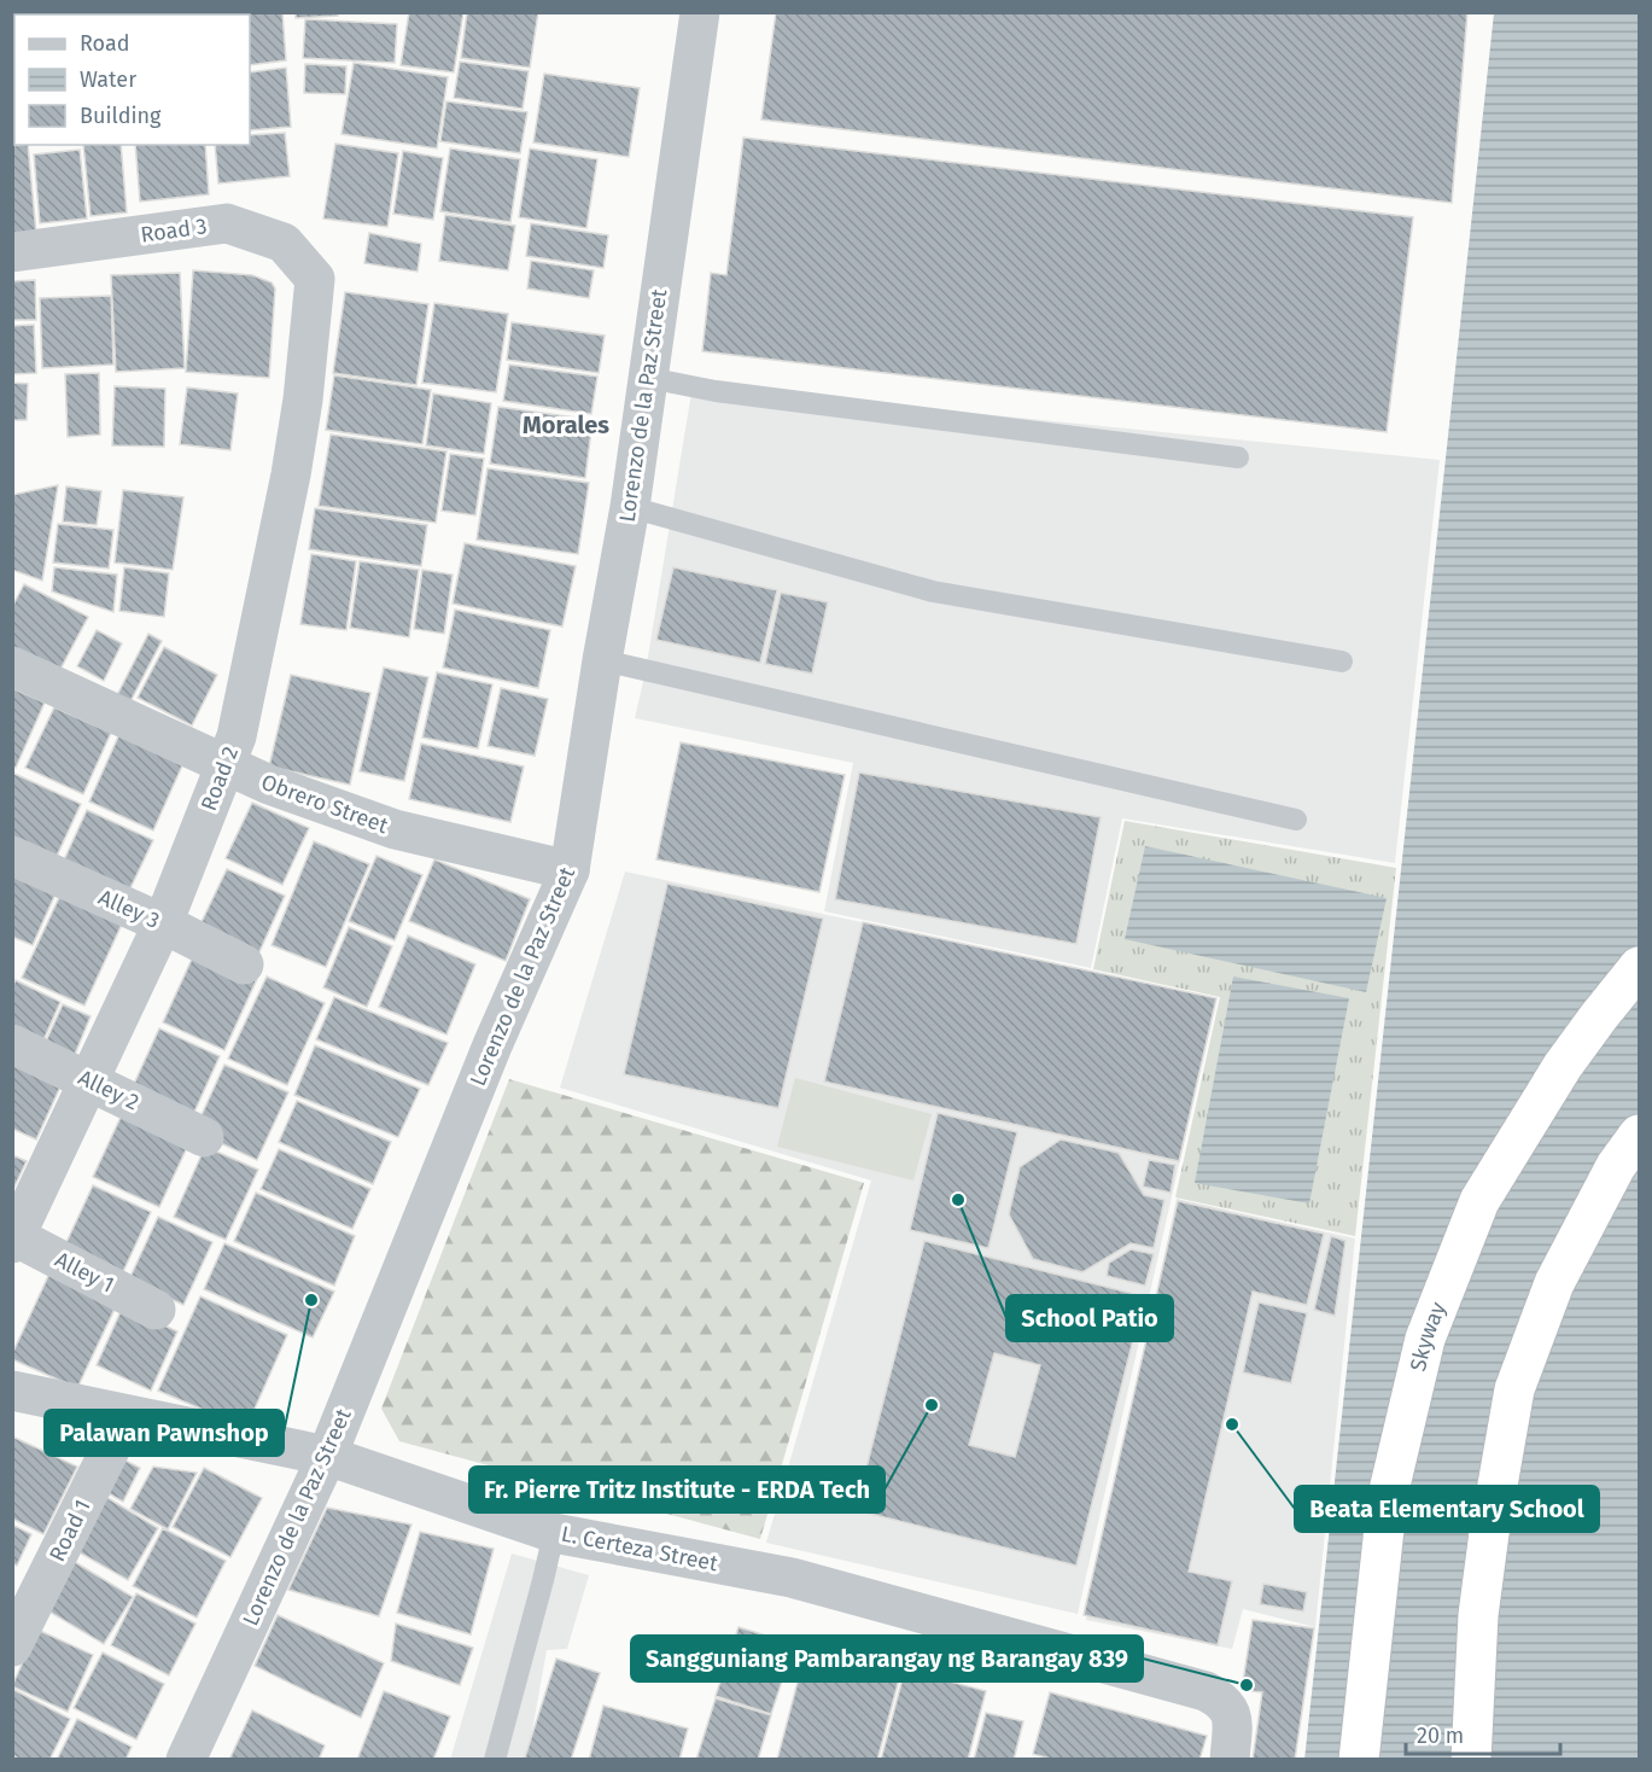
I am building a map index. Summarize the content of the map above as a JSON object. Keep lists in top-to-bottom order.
{
  "streets": {
    "highway": ["Skyway"],
    "street": [
      "Road 3",
      "Lorenzo de la Paz Street",
      "Road 2",
      "Obrero Street",
      "Alley 3",
      "Alley 2",
      "Alley 1",
      "Road 1",
      "L. Certeza Street"
    ]
  },
  "crossings": [
    ["Road 3", "Road 2"],
    ["Lorenzo de la Paz Street", "Obrero Street"],
    ["Lorenzo de la Paz Street", "L. Certeza Street"],
    ["Road 2", "Obrero Street"],
    ["Road 2", "Alley 3"],
    ["Road 2", "Alley 2"],
    ["Road 2", "Alley 1"],
    ["Road 1", "L. Certeza Street"]
  ],
  "districts": ["Morales"],
  "places": [
    "School Patio",
    "Palawan Pawnshop",
    "Fr. Pierre Tritz Institute - ERDA Tech",
    "Beata Elementary School",
    "Sangguniang Pambarangay ng Barangay 839"
  ],
  "legend": ["Road", "Water", "Building"],
  "scale_bar": "20 m"
}
